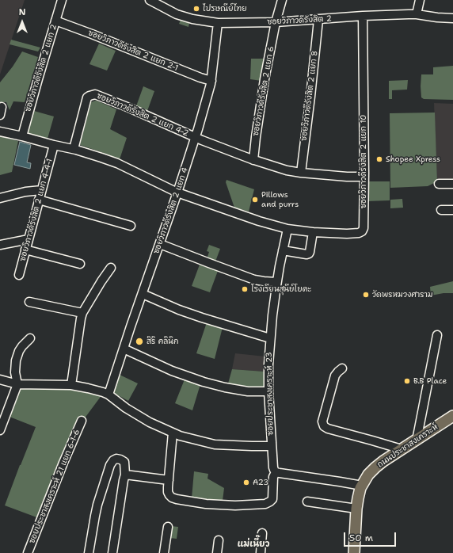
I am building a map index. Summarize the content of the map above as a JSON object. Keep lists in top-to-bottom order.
{
  "streets": {
    "main road": ["ถนนประชาสงเคราะห์"],
    "street": [
      "ซอยวิภาวดีรังสิต 2",
      "ซอยวิภาวดีรังสิต 2 แยก 2-1",
      "ซอยวิภาวดีรังสิต 2 แยก 2",
      "ซอยวิภาวดีรังสิต 2 แยก 6",
      "ซอยวิภาวดีรังสิต 2 แยก 8",
      "ซอยวิภาวดีรังสิต 2 แยก 4-2",
      "ซอยวิภาวดีรังสิต 2 แยก 10",
      "ซอยวิภาวดีรังสิต 2 แยก 4-4-1",
      "ซอยวิภาวดีรังสิต 2 แยก 4",
      "ซอยประชาสงเคราะห์ 23",
      "ซอยประชาสงเคราะห์ 21 แยก 6-1-6"
    ]
  },
  "crossings": [
    ["ซอยวิภาวดีรังสิต 2", "ซอยวิภาวดีรังสิต 2 แยก 6"],
    ["ซอยวิภาวดีรังสิต 2", "ซอยวิภาวดีรังสิต 2 แยก 8"],
    ["ซอยวิภาวดีรังสิต 2", "ซอยวิภาวดีรังสิต 2 แยก 10"],
    ["ซอยวิภาวดีรังสิต 2", "ซอยวิภาวดีรังสิต 2 แยก 4"],
    ["ซอยวิภาวดีรังสิต 2 แยก 2-1", "ซอยวิภาวดีรังสิต 2 แยก 2"],
    ["ซอยวิภาวดีรังสิต 2 แยก 2-1", "ซอยวิภาวดีรังสิต 2 แยก 4"],
    ["ซอยวิภาวดีรังสิต 2 แยก 2", "ซอยวิภาวดีรังสิต 2 แยก 10"],
    ["ซอยวิภาวดีรังสิต 2 แยก 6", "ซอยวิภาวดีรังสิต 2 แยก 4-2"],
    ["ซอยวิภาวดีรังสิต 2 แยก 8", "ซอยวิภาวดีรังสิต 2 แยก 4-2"],
    ["ซอยวิภาวดีรังสิต 2 แยก 4-2", "ซอยวิภาวดีรังสิต 2 แยก 10"],
    ["ซอยวิภาวดีรังสิต 2 แยก 4-2", "ซอยวิภาวดีรังสิต 2 แยก 4"],
    ["ซอยวิภาวดีรังสิต 2 แยก 10", "ซอยวิภาวดีรังสิต 2 แยก 4-4-1"],
    ["ซอยวิภาวดีรังสิต 2 แยก 10", "ซอยวิภาวดีรังสิต 2 แยก 4"],
    ["ซอยวิภาวดีรังสิต 2 แยก 10", "ซอยประชาสงเคราะห์ 23"]
  ],
  "districts": ["แม่เนี๊ยว"],
  "places": [
    "ไปรษณีย์ไทย",
    "Shopee Xpress",
    "Pillows and purrs",
    "โรงเรียนสุนีย์โยคะ",
    "วัดพรหมวงศาราม",
    "สิริ คลินิก",
    "B.B Place",
    "A23"
  ],
  "scale_bar": "50 m",
  "north": "top"
}
